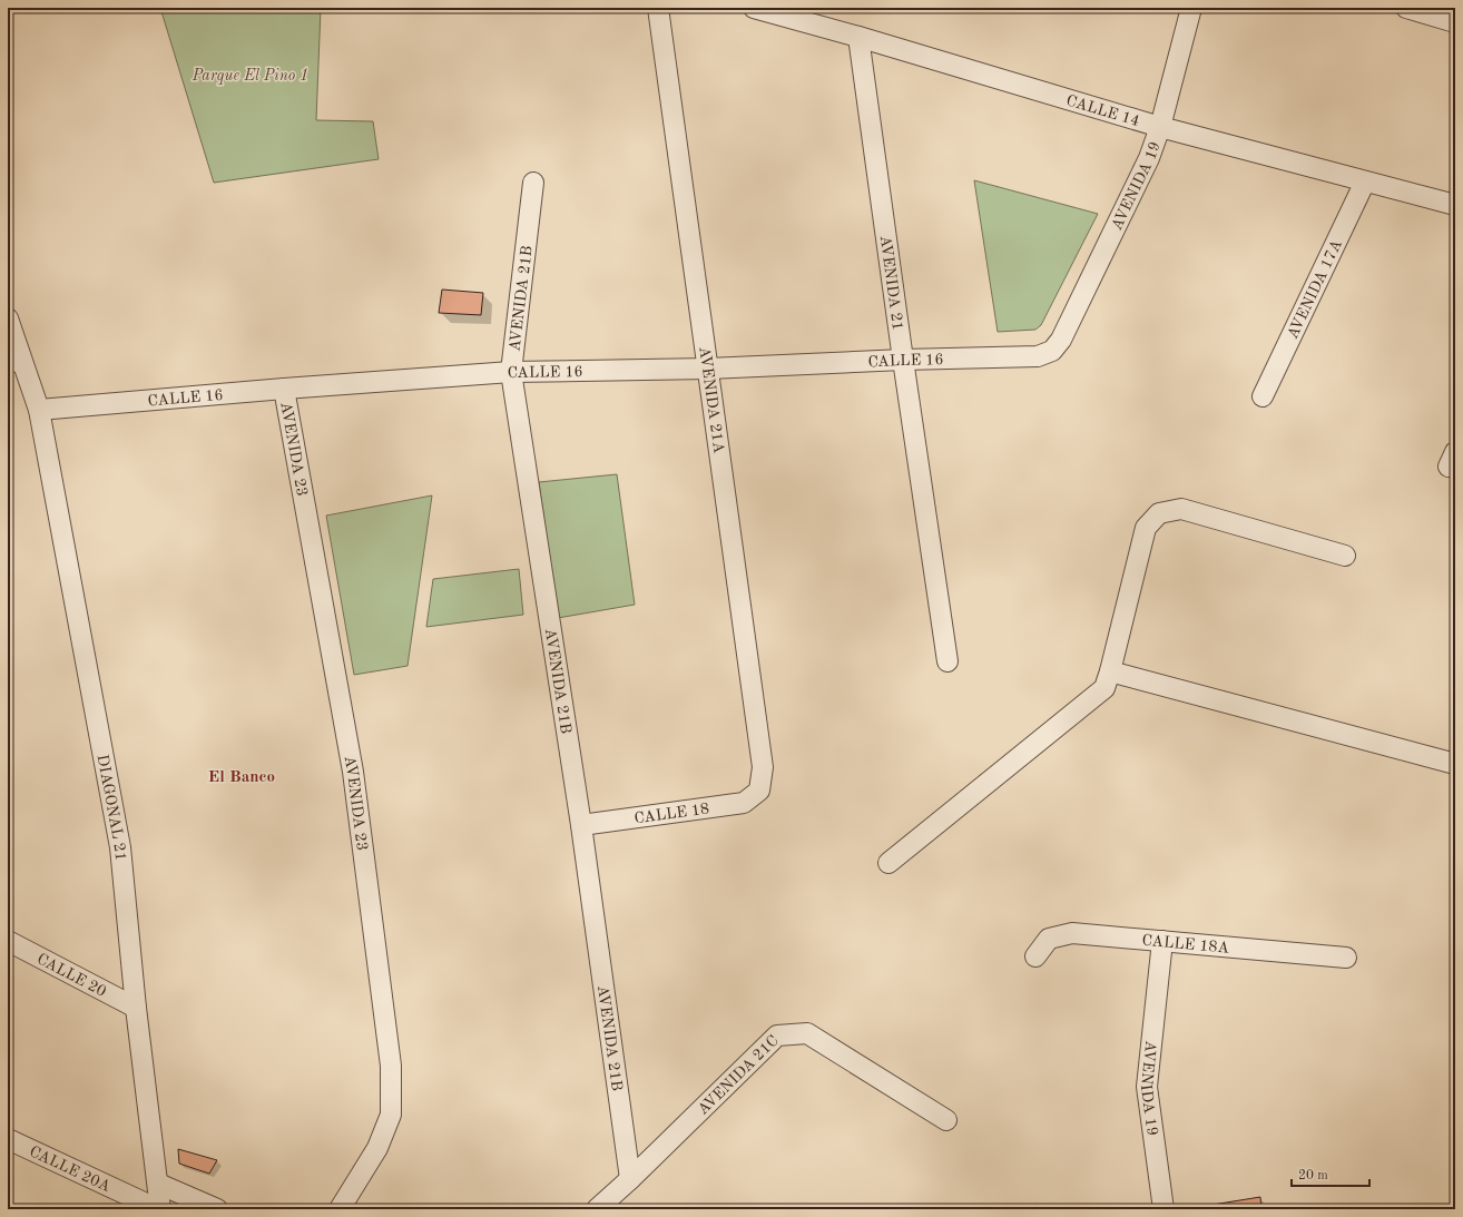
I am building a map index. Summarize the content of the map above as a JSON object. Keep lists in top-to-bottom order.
{
  "streets": {
    "street": [
      "CALLE 14",
      "AVENIDA 19",
      "AVENIDA 21",
      "AVENIDA 17A",
      "AVENIDA 21B",
      "CALLE 16",
      "AVENIDA 21A",
      "AVENIDA 23",
      "DIAGONAL 21",
      "CALLE 18",
      "CALLE 18A",
      "CALLE 20",
      "AVENIDA 21C",
      "CALLE 20A"
    ]
  },
  "crossings": [
    ["CALLE 14", "AVENIDA 19"],
    ["CALLE 14", "AVENIDA 21"],
    ["CALLE 14", "AVENIDA 17A"],
    ["AVENIDA 19", "CALLE 16"],
    ["AVENIDA 19", "CALLE 18A"],
    ["AVENIDA 21", "CALLE 16"],
    ["AVENIDA 21B", "CALLE 16"],
    ["AVENIDA 21B", "CALLE 18"],
    ["AVENIDA 21B", "AVENIDA 21C"],
    ["CALLE 16", "AVENIDA 21A"],
    ["CALLE 16", "AVENIDA 23"],
    ["CALLE 16", "DIAGONAL 21"],
    ["AVENIDA 21A", "CALLE 18"],
    ["DIAGONAL 21", "CALLE 20"],
    ["DIAGONAL 21", "CALLE 20A"]
  ],
  "districts": ["El Banco"],
  "parks": ["Parque El Pino 1"],
  "scale_bar": "20 m"
}
